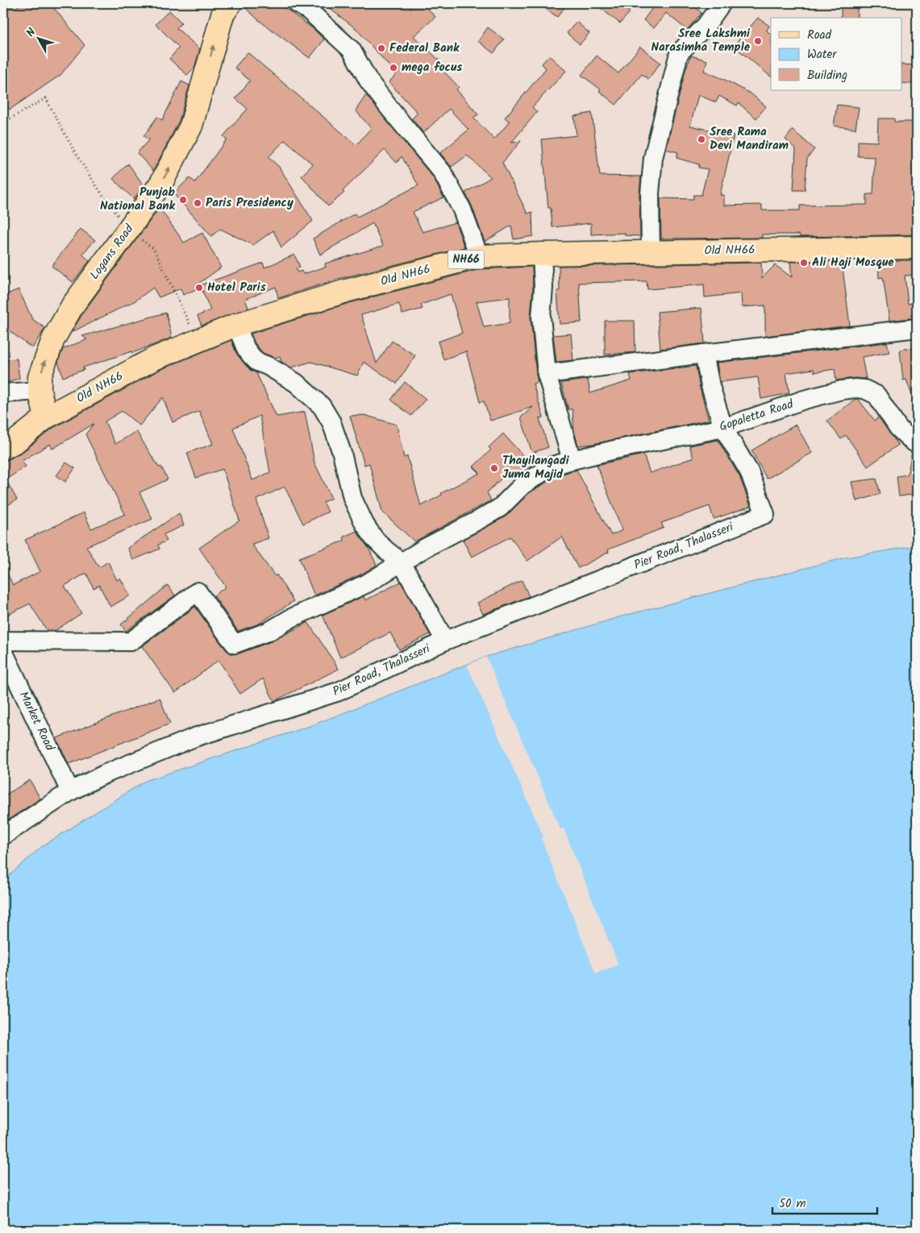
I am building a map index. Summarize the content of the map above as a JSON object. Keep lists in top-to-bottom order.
{
  "streets": {
    "main road": ["Old NH66", "Logans Road", "NH66"],
    "street": ["Gopaletta Road", "Pier Road, Thalasseri", "Market Road"]
  },
  "crossings": [
    ["Old NH66", "Logans Road"],
    ["Gopaletta Road", "Pier Road, Thalasseri"],
    ["Pier Road, Thalasseri", "Market Road"]
  ],
  "one_way": ["Logans Road"],
  "places": [
    "Sree Lakshmi Narasimha Temple",
    "Federal Bank",
    "mega focus",
    "Sree Rama Devi Mandiram",
    "Punjab National Bank",
    "Paris Presidency",
    "Ali Haji Mosque",
    "Hotel Paris",
    "Thayilangadi Juma Majid"
  ],
  "legend": ["Road", "Water", "Building"],
  "scale_bar": "50 m",
  "north": "top left"
}
